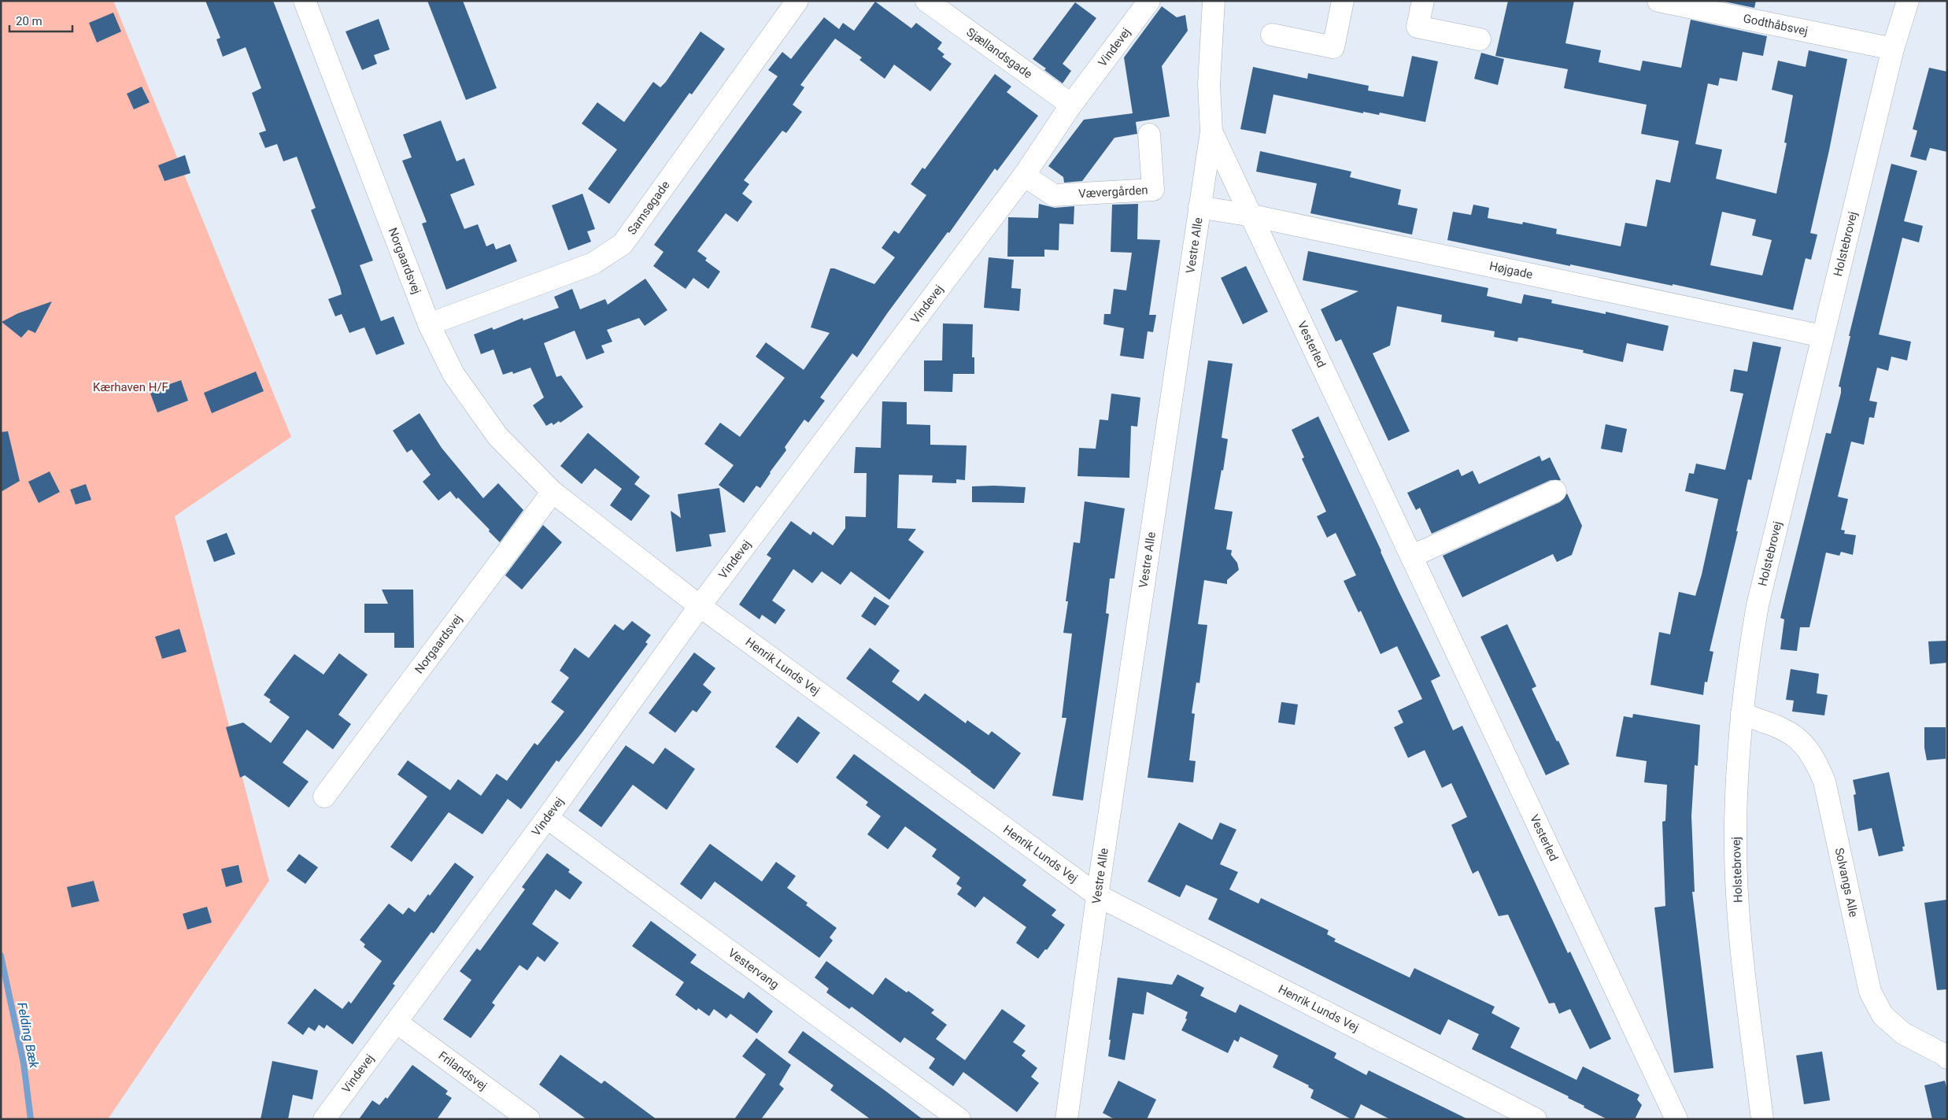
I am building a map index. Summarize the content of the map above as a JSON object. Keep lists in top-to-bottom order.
{
  "streets": {
    "street": [
      "Godthåbsvej",
      "Vindevej",
      "Sjællandsgade",
      "Vævergården",
      "Samsøgade",
      "Holstebrovej",
      "Vestre Alle",
      "Norgaardsvej",
      "Højgade",
      "Vesterled",
      "Henrik Lunds Vej",
      "Solvangs Alle",
      "Vestervang",
      "Frilandsvej"
    ]
  },
  "crossings": [
    ["Godthåbsvej", "Holstebrovej"],
    ["Vindevej", "Sjællandsgade"],
    ["Vindevej", "Vævergården"],
    ["Vindevej", "Norgaardsvej"],
    ["Vindevej", "Henrik Lunds Vej"],
    ["Vindevej", "Vestervang"],
    ["Vindevej", "Frilandsvej"],
    ["Samsøgade", "Norgaardsvej"],
    ["Holstebrovej", "Højgade"],
    ["Holstebrovej", "Solvangs Alle"],
    ["Vestre Alle", "Højgade"],
    ["Vestre Alle", "Vesterled"],
    ["Vestre Alle", "Henrik Lunds Vej"],
    ["Norgaardsvej", "Henrik Lunds Vej"],
    ["Højgade", "Vesterled"]
  ],
  "water": ["Felding Bæk"],
  "parks": ["Kærhaven H/F"],
  "scale_bar": "20 m"
}
